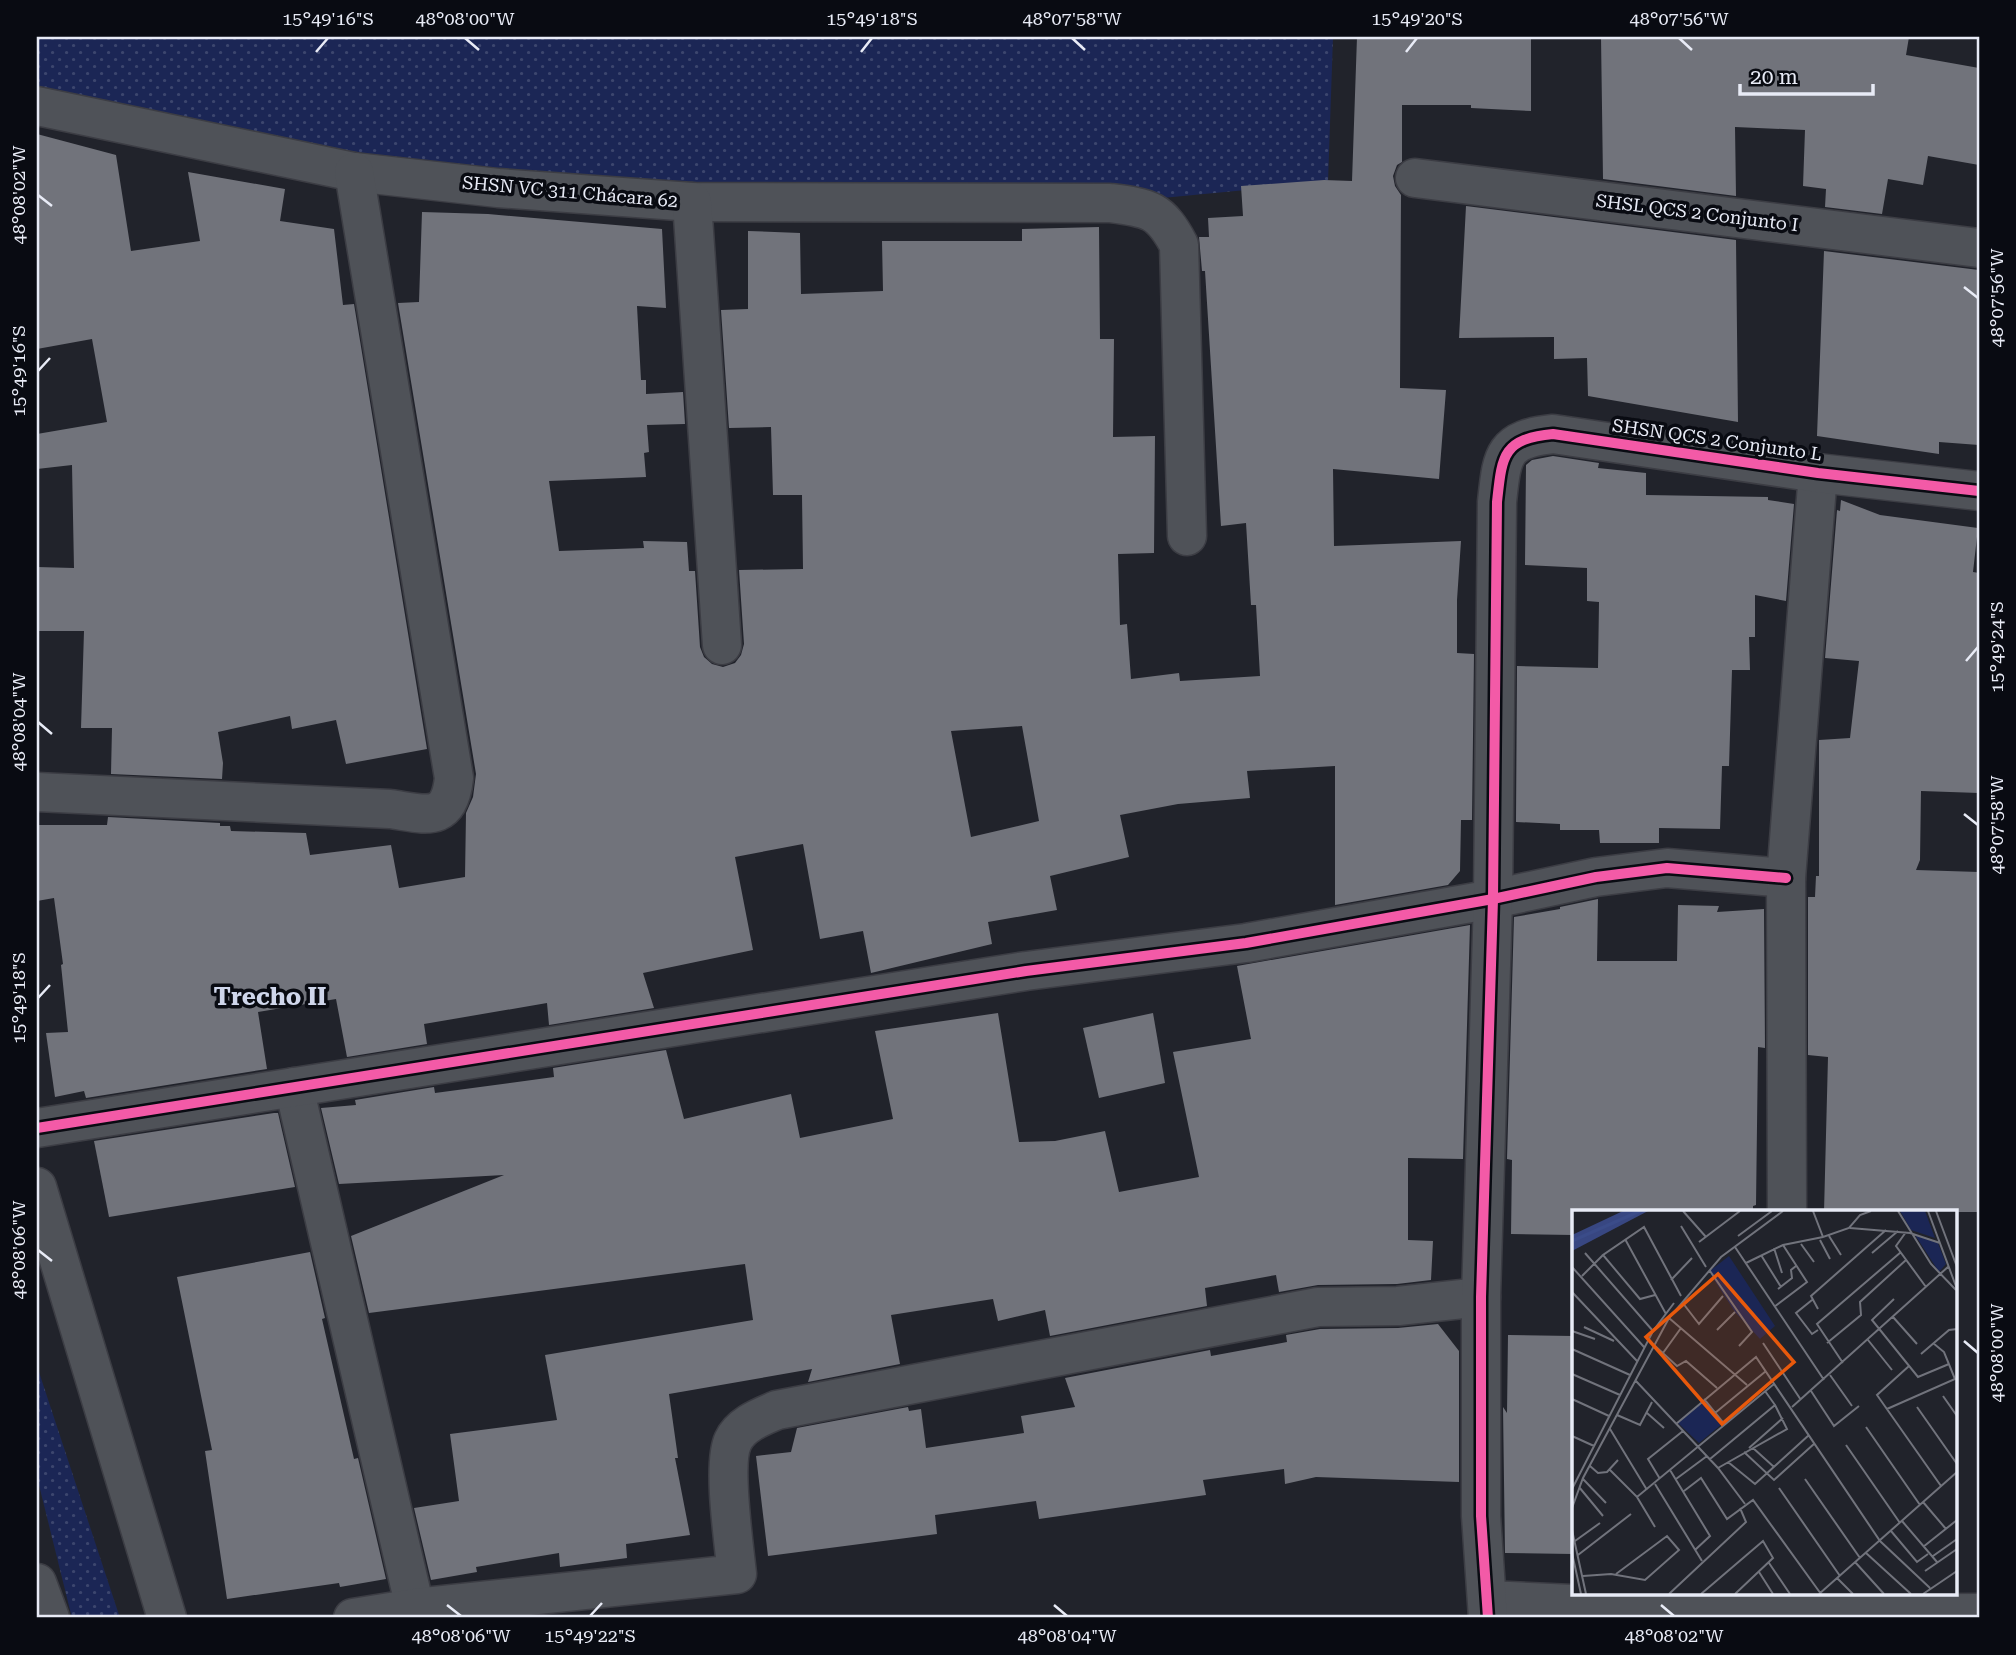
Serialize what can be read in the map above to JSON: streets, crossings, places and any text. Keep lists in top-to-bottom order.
{
  "streets": {
    "street": ["SHSN VC 311 Chácara 62", "SHSL QCS 2 Conjunto I", "SHSN QCS 2 Conjunto L"]
  },
  "districts": ["Trecho II"],
  "scale_bar": "20 m",
  "coordinates": [
    "15°49'16\"S",
    "48°08'00\"W",
    "15°49'18\"S",
    "48°07'58\"W",
    "15°49'20\"S",
    "48°07'56\"W",
    "48°08'02\"W",
    "15°49'24\"S",
    "48°08'04\"W",
    "48°08'06\"W",
    "15°49'22\"S"
  ]
}
